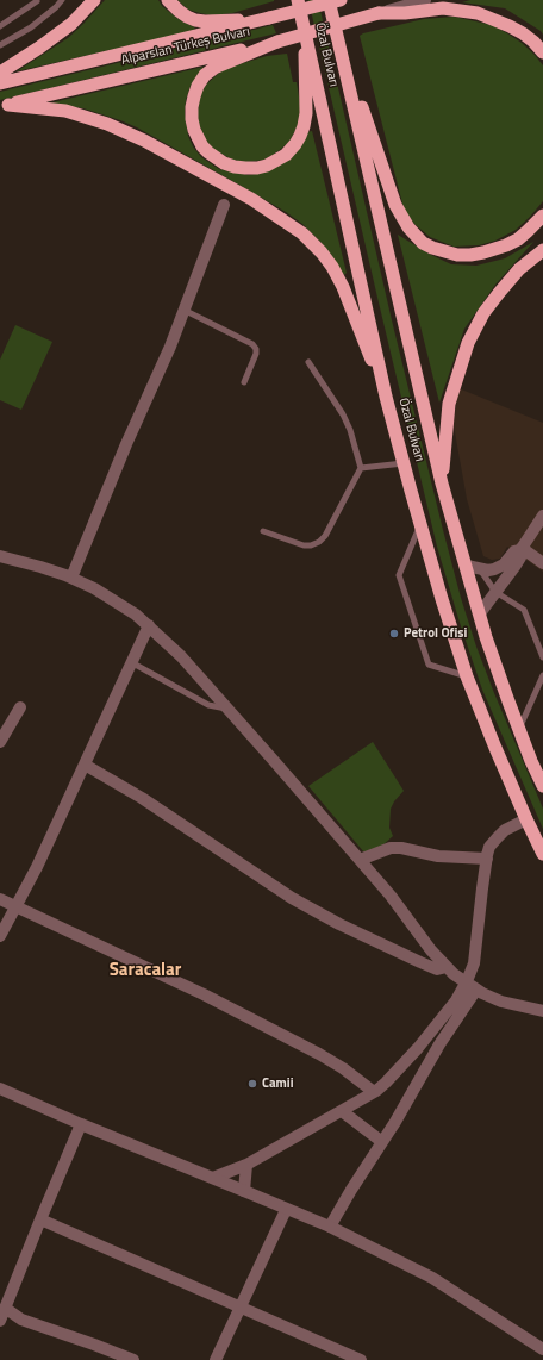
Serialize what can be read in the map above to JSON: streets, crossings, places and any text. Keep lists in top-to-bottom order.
{
  "streets": {
    "highway": ["Alparslan Türkeş Bulvarı", "Özal Bulvarı"]
  },
  "districts": ["Saracalar"],
  "places": ["Petrol Ofisi", "Camii"]
}
